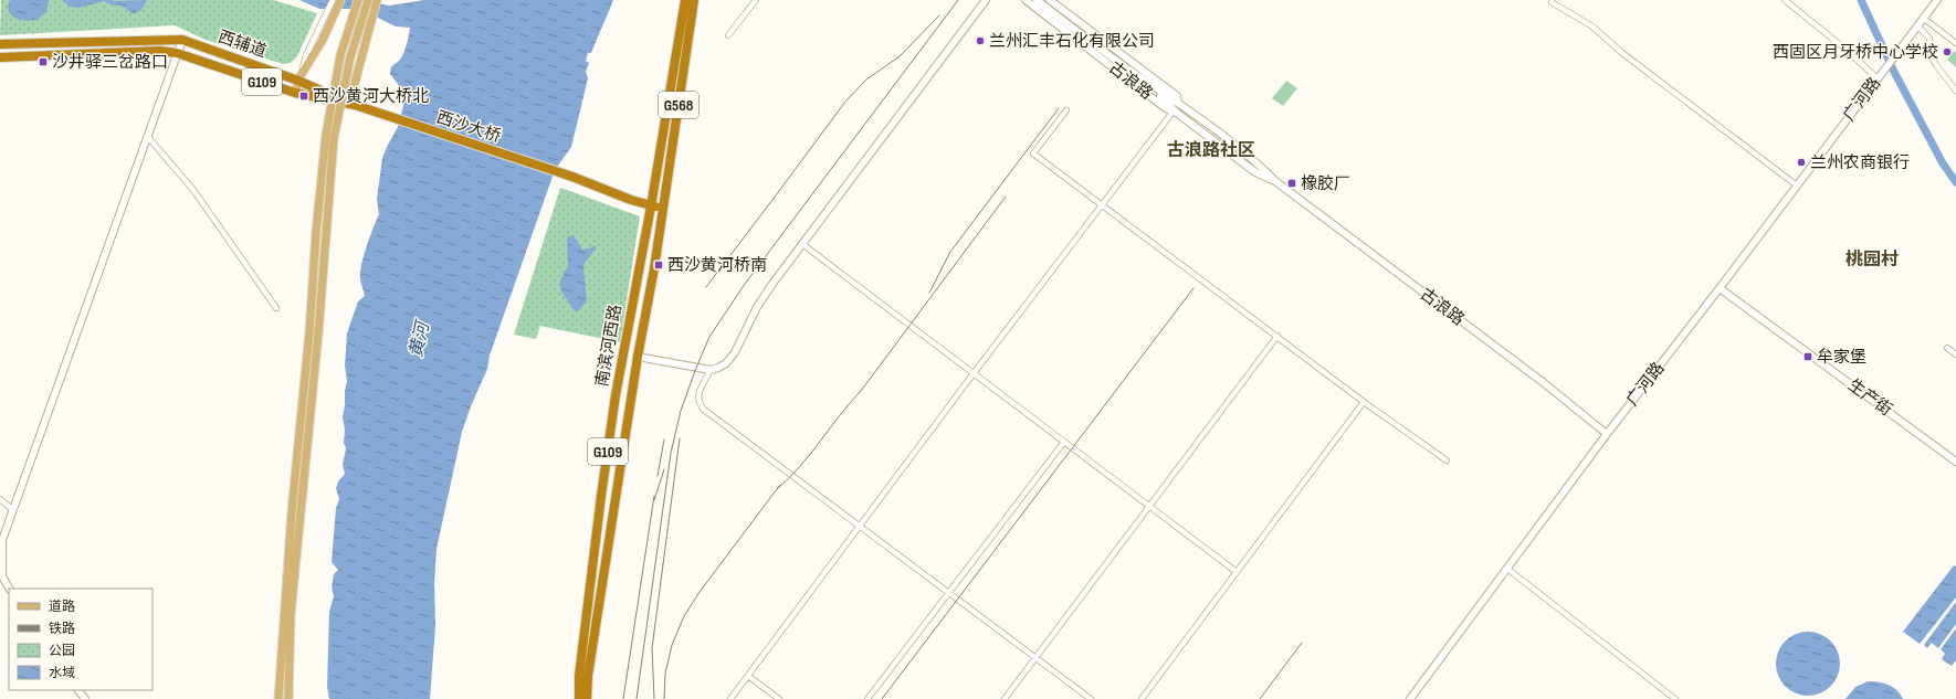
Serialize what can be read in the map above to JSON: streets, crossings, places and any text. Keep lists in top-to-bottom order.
{
  "streets": {
    "highway": [
      "西辅道",
      "G109",
      "G568",
      "西沙大桥",
      "南滨河西路"
    ],
    "street": ["古浪路", "广河路", "生产街"]
  },
  "crossings": [
    ["西辅道", "西沙大桥"],
    ["古浪路", "广河路"],
    ["G109", "G568"],
    ["G109", "西沙大桥"],
    ["G109", "南滨河西路"],
    ["广河路", "生产街"],
    ["西沙大桥", "南滨河西路"]
  ],
  "districts": ["古浪路社区", "桃园村"],
  "water": ["黄河"],
  "places": {
    "other": ["兰州汇丰石化有限公司", "西固区月牙桥中心学校", "兰州农商银行"],
    "transit": [
      "沙井驿三岔路口",
      "西沙黄河大桥北",
      "橡胶厂",
      "西沙黄河桥南",
      "牟家堡"
    ]
  },
  "legend": [
    "道路",
    "铁路",
    "公园",
    "水域"
  ]
}
